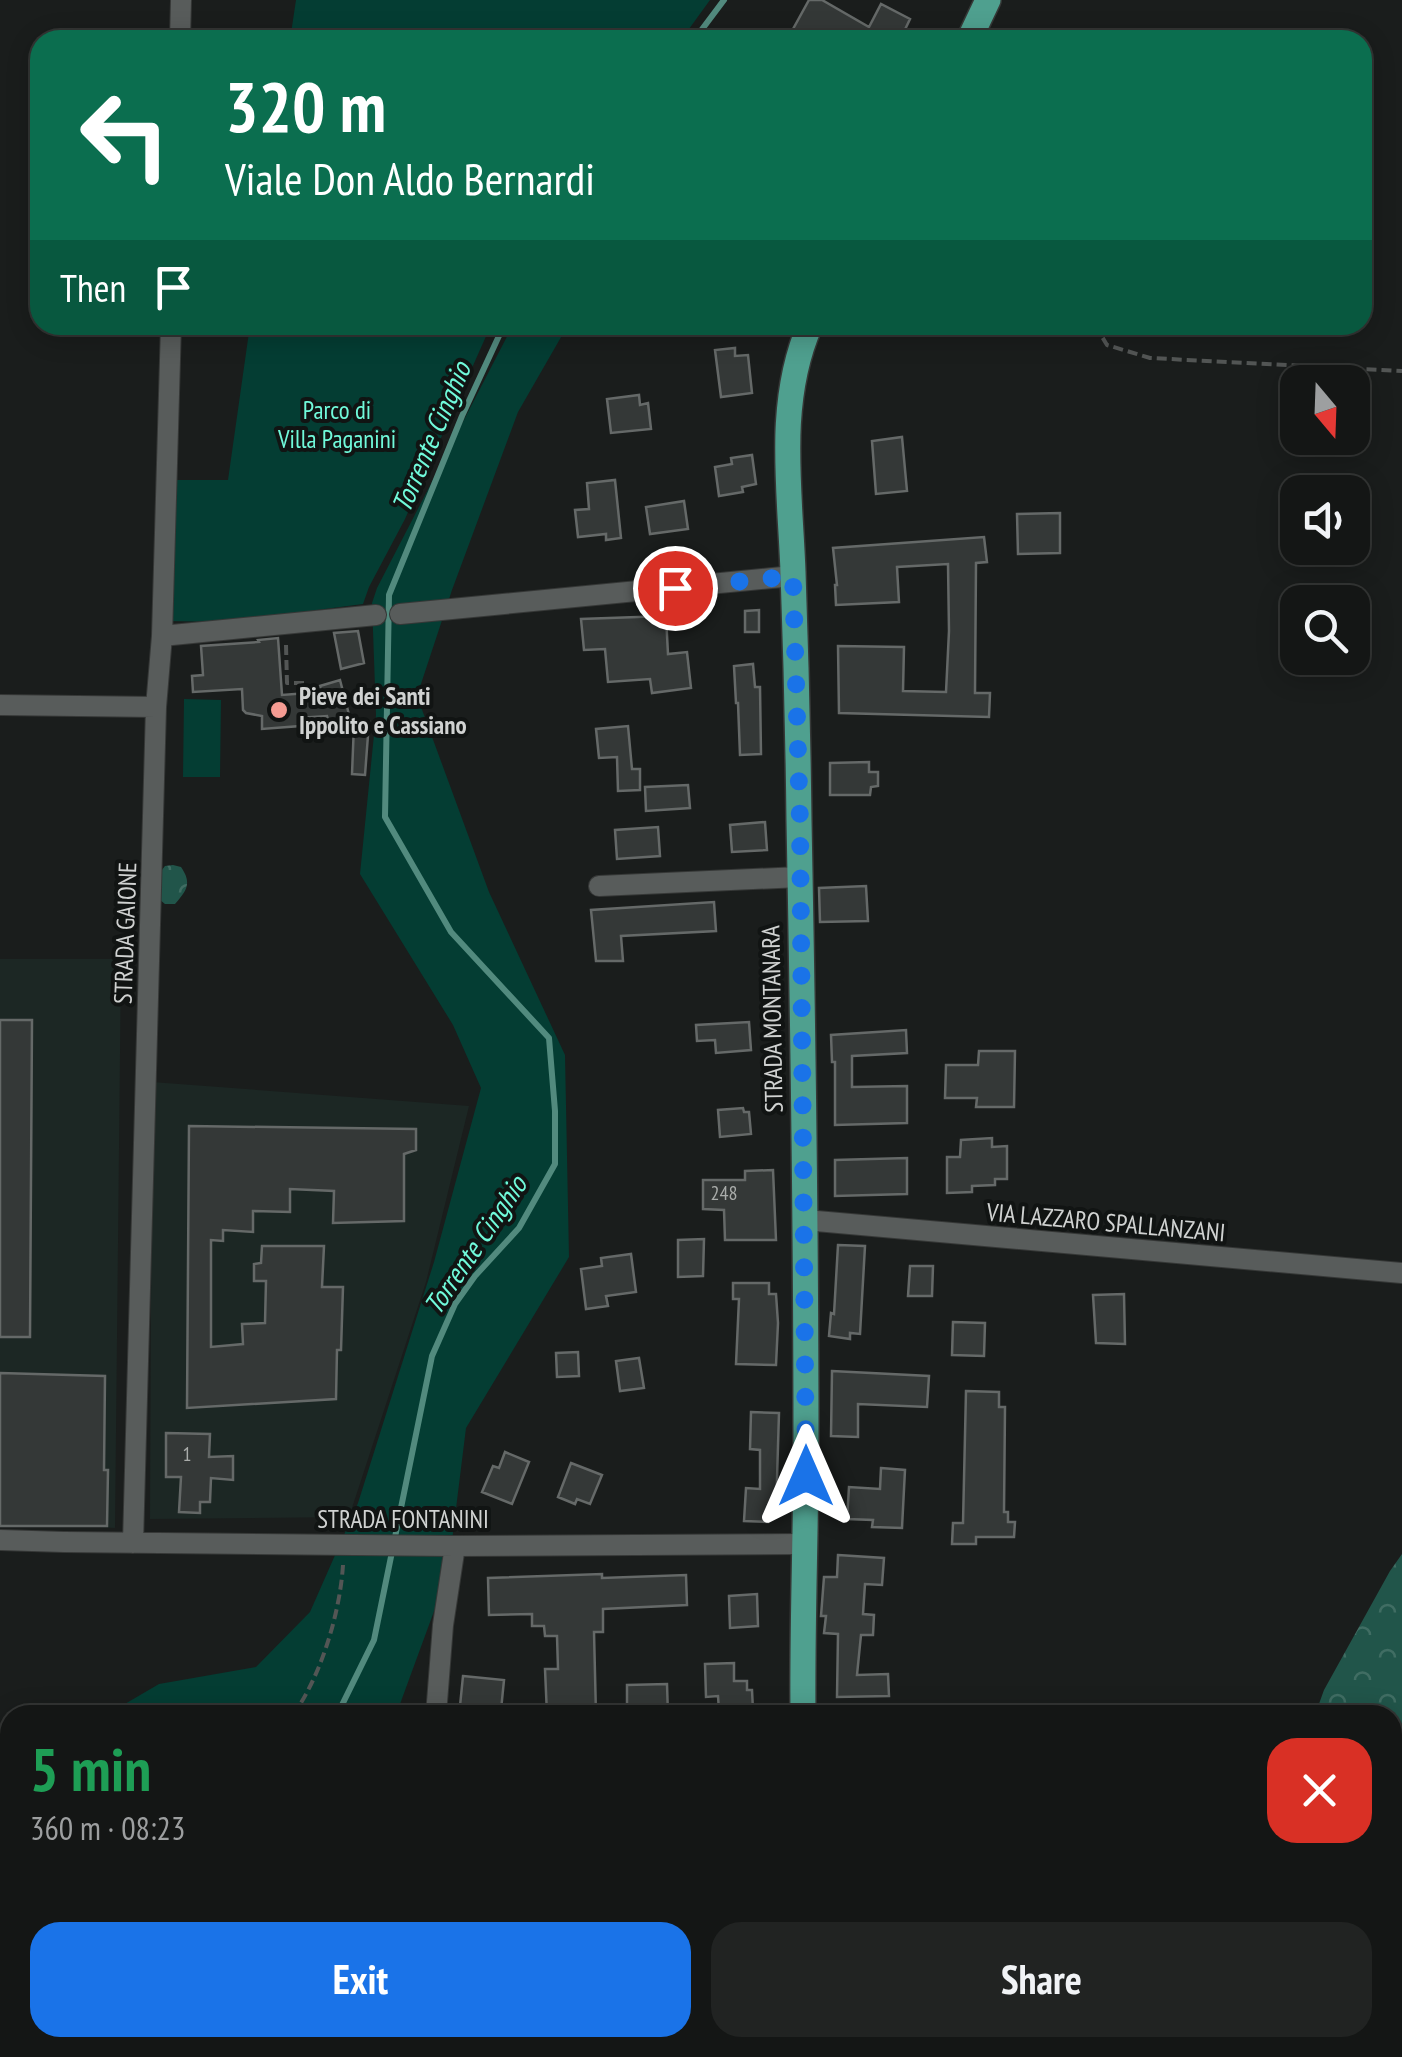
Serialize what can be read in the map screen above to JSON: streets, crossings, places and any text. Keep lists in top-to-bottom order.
{
  "streets": {
    "main road": ["STRADA MONTANARA"],
    "street": ["STRADA GAIONE", "VIA LAZZARO SPALLANZANI", "STRADA FONTANINI"]
  },
  "crossings": [
    ["STRADA GAIONE", "STRADA FONTANINI"],
    ["STRADA MONTANARA", "VIA LAZZARO SPALLANZANI"],
    ["STRADA MONTANARA", "STRADA FONTANINI"]
  ],
  "water": ["Torrente Cinghio"],
  "parks": ["Parco di Villa Paganini"],
  "places": ["Pieve dei Santi Ippolito e Cassiano"],
  "house_numbers": ["248", "1"],
  "north": "bottom",
  "page": {
    "turn": ["320 m", "Viale Don Aldo Bernardi"],
    "then": "Then",
    "heading": ["5 min", "360 m · 08:23"],
    "buttons": ["Exit", "Share"]
  }
}
